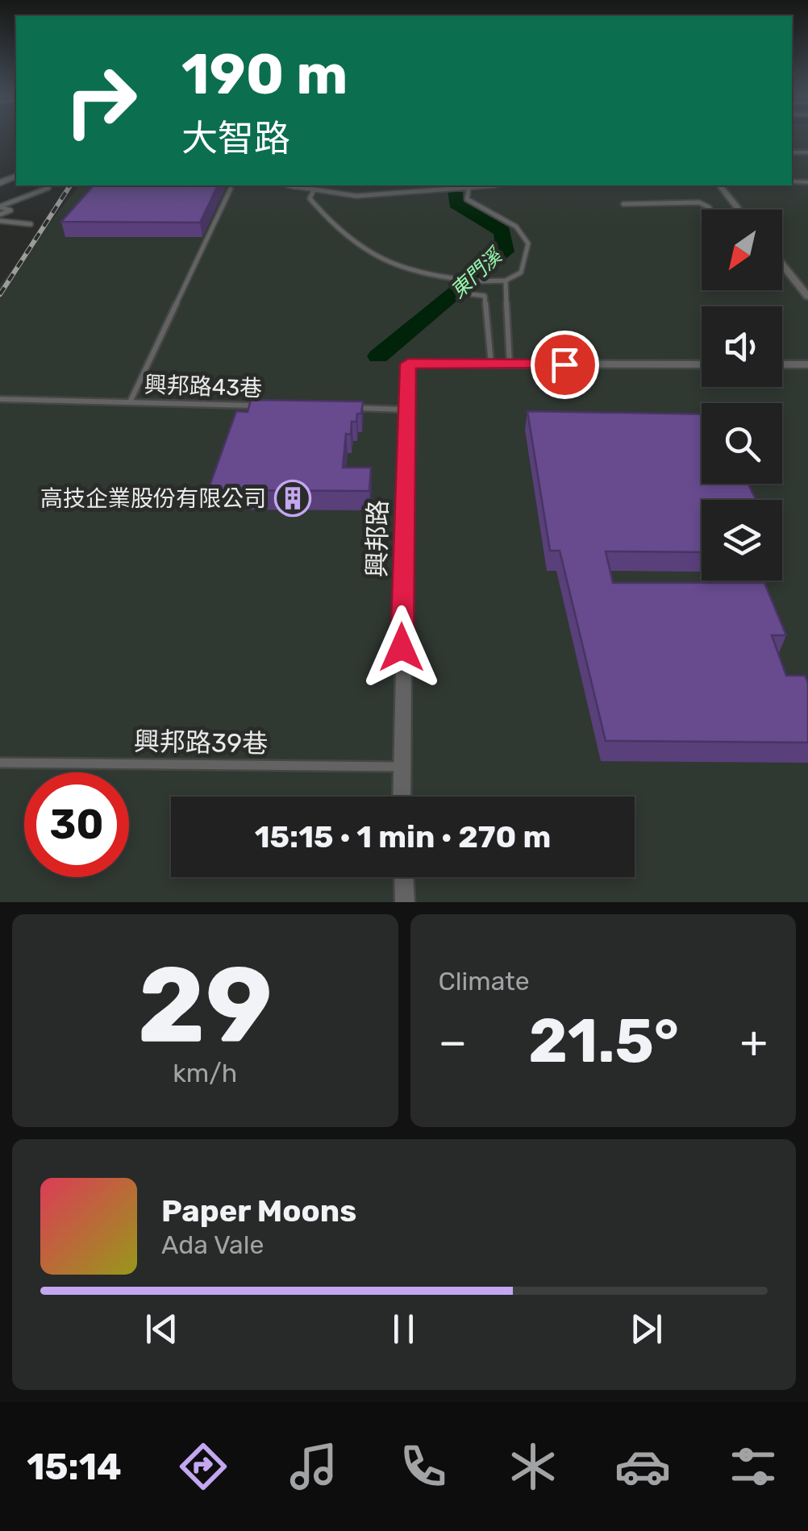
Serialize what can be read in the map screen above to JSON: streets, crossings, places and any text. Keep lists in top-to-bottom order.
{
  "streets": {
    "street": ["興邦路"],
    "lane": ["興邦路43巷", "興邦路39巷"]
  },
  "crossings": [
    ["興邦路", "興邦路39巷"]
  ],
  "water": ["東門溪"],
  "places": {
    "building": ["高技企業股份有限公司"]
  },
  "north": "bottom left",
  "page": {
    "turn": ["190 m", "大智路"],
    "limit": "30",
    "trip": "15:15 · 1 min · 270 m",
    "tile": [
      ["29", "km/h"],
      "Climate"
    ],
    "heat": ["−", "21.5°", "+"],
    "song": ["Paper Moons", "Ada Vale"],
    "tabs": "15:14"
  }
}
